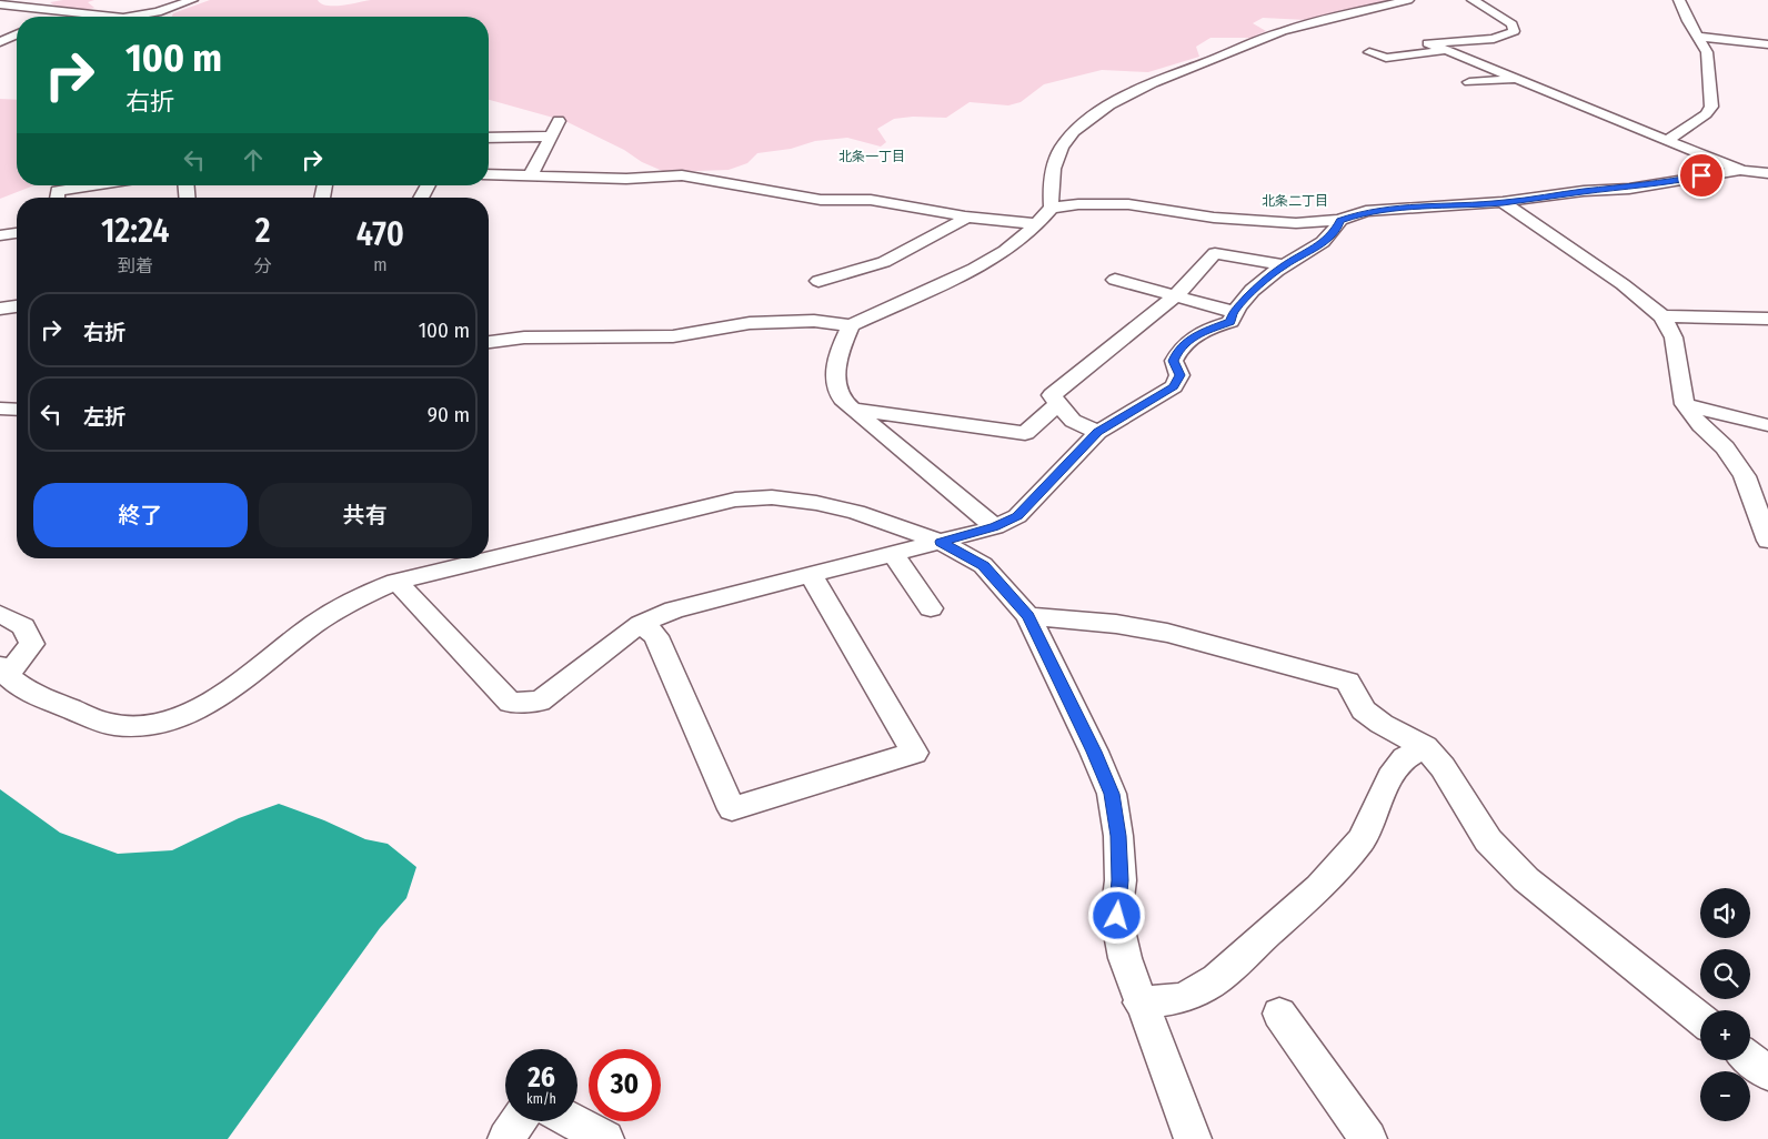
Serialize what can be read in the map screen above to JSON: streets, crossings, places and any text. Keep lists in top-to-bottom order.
{
  "districts": ["北条一丁目", "北条二丁目"],
  "page": {
    "turn": ["100 m", "右折"],
    "eta": [
      "12:24",
      "到着",
      "2",
      "分",
      "470",
      "m"
    ],
    "list": [
      {
        "name": "右折",
        "value": "100 m"
      },
      {
        "name": "左折",
        "value": "90 m"
      }
    ],
    "buttons": ["終了", "共有"],
    "map_buttons": ["+", "−"],
    "speed": "26 km/h",
    "limit": "30"
  }
}
